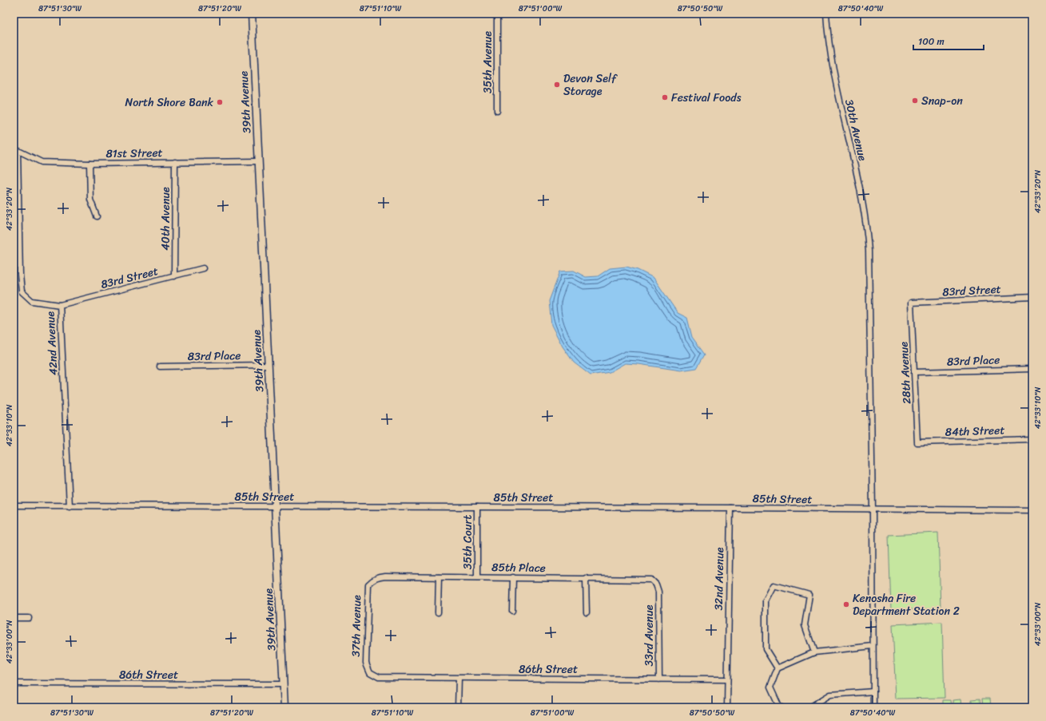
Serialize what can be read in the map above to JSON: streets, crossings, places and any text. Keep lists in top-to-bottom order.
{
  "streets": {
    "main road": ["39th Avenue"],
    "street": [
      "35th Avenue",
      "30th Avenue",
      "81st Street",
      "40th Avenue",
      "83rd Street",
      "42nd Avenue",
      "83rd Place",
      "28th Avenue",
      "84th Street",
      "85th Street",
      "35th Court",
      "85th Place",
      "32nd Avenue",
      "37th Avenue",
      "33rd Avenue",
      "86th Street"
    ]
  },
  "crossings": [
    ["39th Avenue", "81st Street"],
    ["39th Avenue", "83rd Place"],
    ["39th Avenue", "85th Street"],
    ["39th Avenue", "86th Street"],
    ["30th Avenue", "85th Street"],
    ["81st Street", "40th Avenue"],
    ["81st Street", "42nd Avenue"],
    ["40th Avenue", "83rd Street"],
    ["83rd Street", "42nd Avenue"],
    ["83rd Street", "28th Avenue"],
    ["42nd Avenue", "85th Street"],
    ["83rd Place", "28th Avenue"],
    ["28th Avenue", "84th Street"],
    ["85th Street", "35th Court"],
    ["85th Street", "32nd Avenue"],
    ["35th Court", "85th Place"],
    ["85th Place", "37th Avenue"],
    ["85th Place", "33rd Avenue"],
    ["32nd Avenue", "86th Street"],
    ["37th Avenue", "86th Street"],
    ["33rd Avenue", "86th Street"]
  ],
  "places": [
    "Devon Self Storage",
    "Festival Foods",
    "Snap-on",
    "North Shore Bank",
    "Kenosha Fire Department Station 2"
  ],
  "scale_bar": "100 m",
  "coordinates": [
    "87°51'30\"W",
    "87°51'20\"W",
    "87°51'10\"W",
    "87°51'00\"W",
    "87°50'50\"W",
    "87°50'40\"W",
    "42°33'20\"N",
    "42°33'10\"N",
    "42°33'00\"N"
  ]
}
